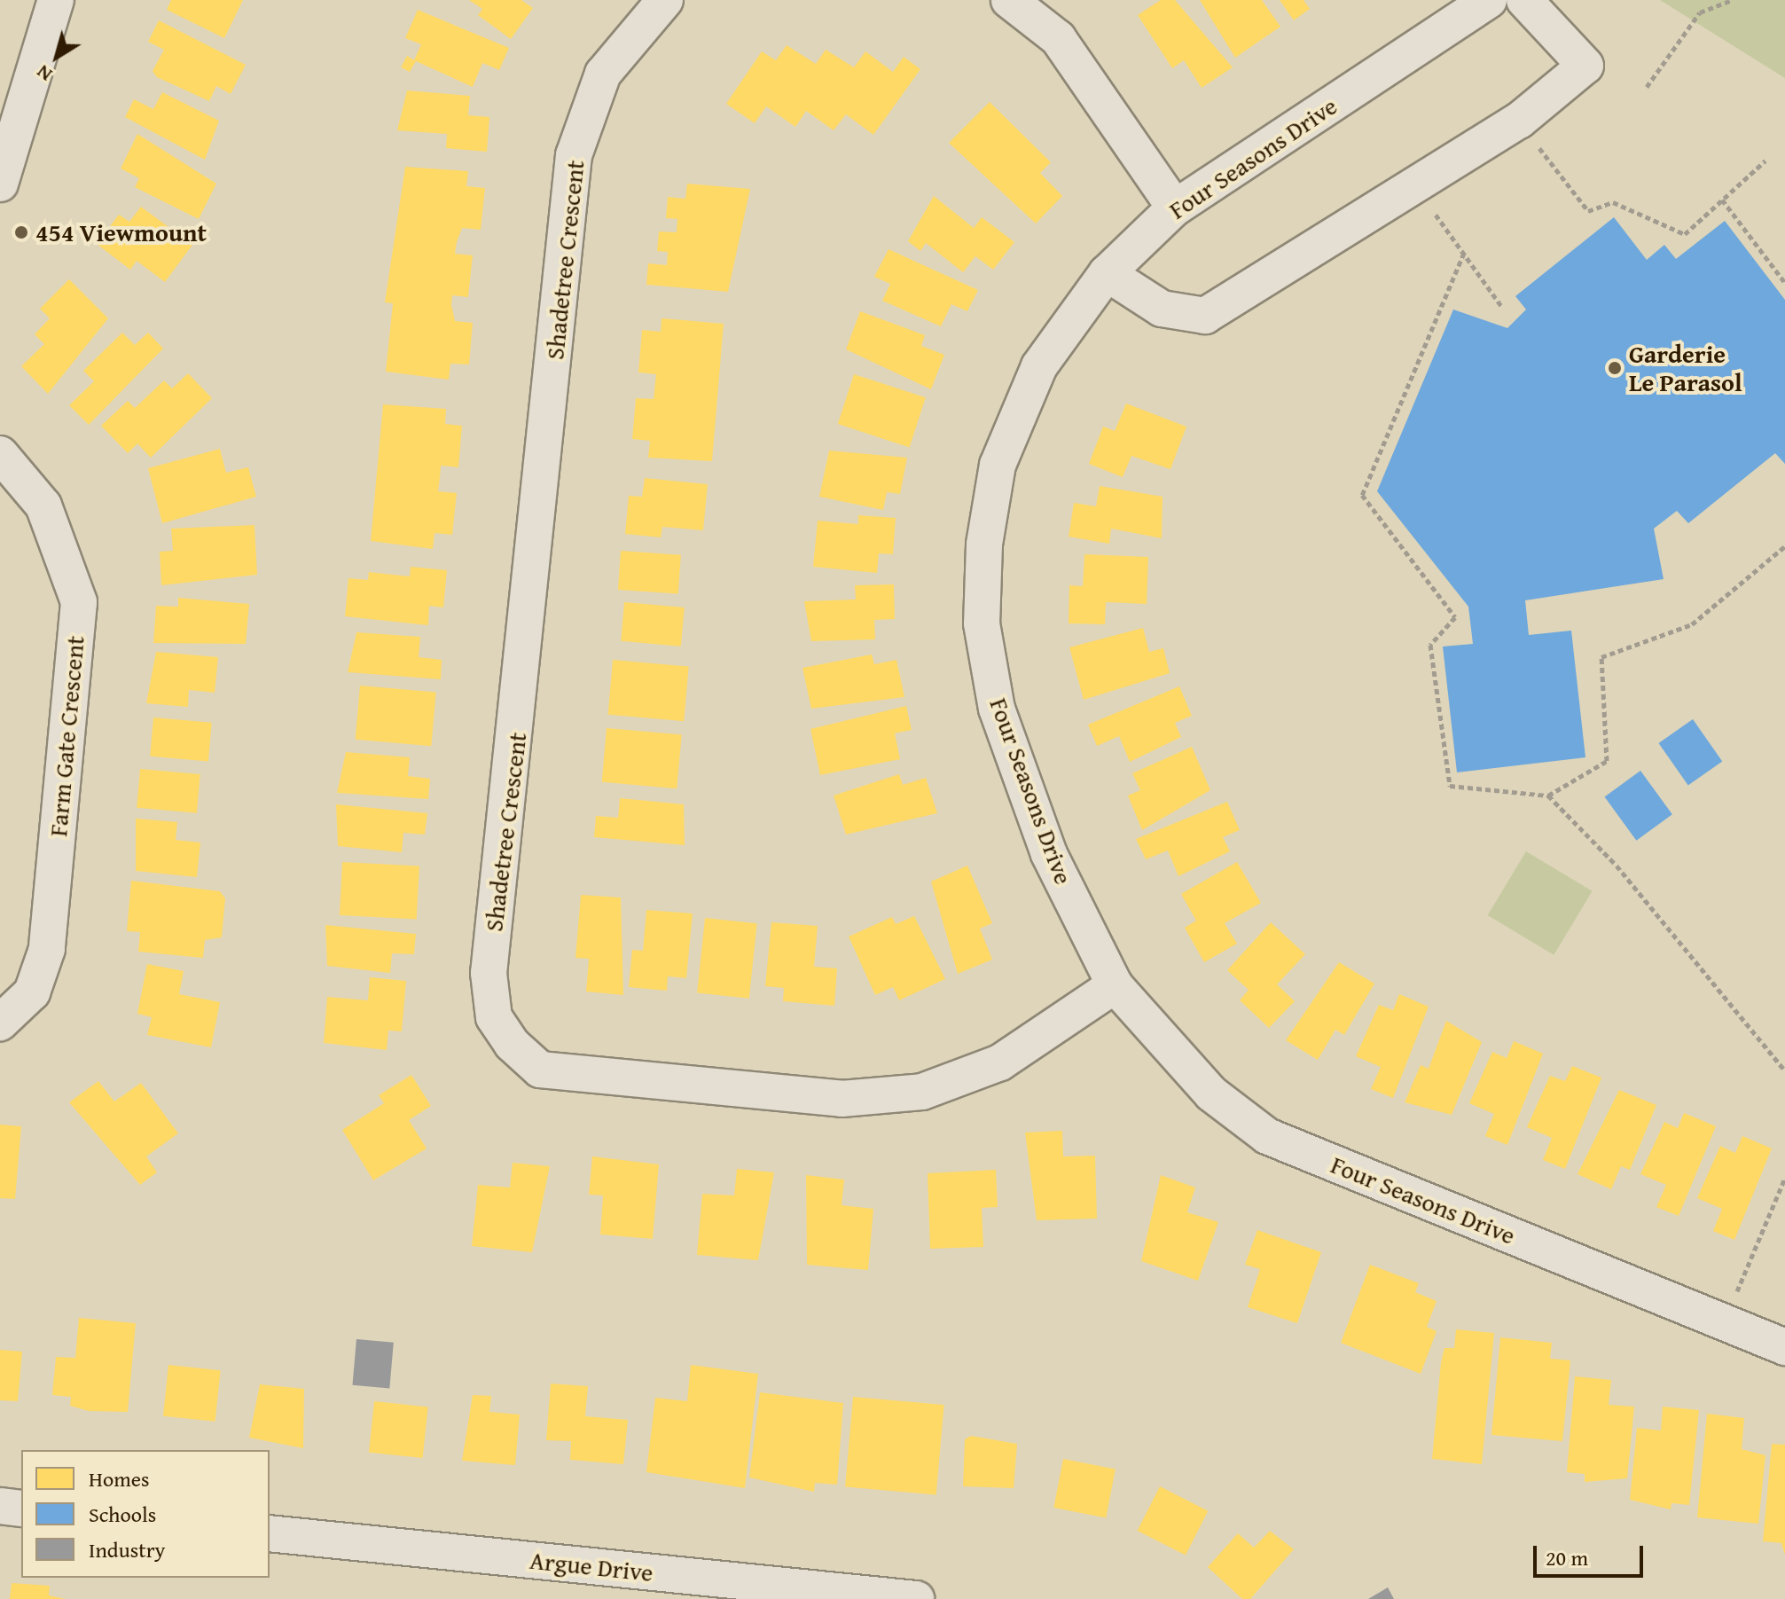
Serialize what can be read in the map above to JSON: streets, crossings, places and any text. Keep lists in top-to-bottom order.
{
  "streets": {
    "street": [
      "Four Seasons Drive",
      "Shadetree Crescent",
      "Farm Gate Crescent",
      "Argue Drive"
    ]
  },
  "crossings": [
    ["Four Seasons Drive", "Shadetree Crescent"]
  ],
  "places": ["454 Viewmount", "Garderie Le Parasol"],
  "legend": ["Homes", "Schools", "Industry"],
  "scale_bar": "20 m",
  "north": "bottom left"
}
